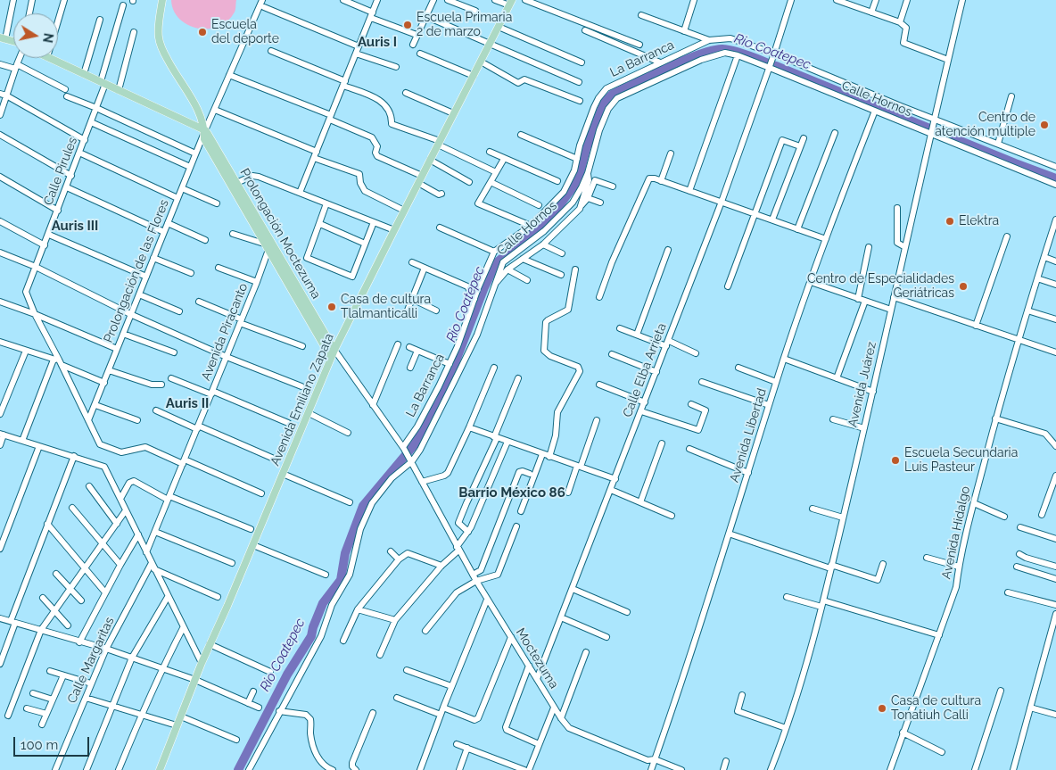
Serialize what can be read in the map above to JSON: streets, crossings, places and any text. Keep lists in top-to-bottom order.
{
  "streets": {
    "main road": ["Prolongación Moctezuma", "Avenida Emiliano Zapata"],
    "street": [
      "La Barranca",
      "Calle Hornos",
      "Calle Pirules",
      "Prolongación de las Flores",
      "Avenida Piracanto",
      "Calle Elba Arrieta",
      "Avenida Juárez",
      "Avenida Libertad",
      "Avenida Hidalgo",
      "Moctezuma",
      "Calle Margaritas"
    ]
  },
  "crossings": [
    ["La Barranca", "Prolongación Moctezuma"],
    ["La Barranca", "Calle Elba Arrieta"],
    ["La Barranca", "Avenida Juárez"],
    ["Calle Hornos", "Prolongación Moctezuma"],
    ["Calle Hornos", "Calle Elba Arrieta"],
    ["Calle Hornos", "Avenida Juárez"],
    ["Calle Hornos", "Avenida Libertad"],
    ["Prolongación Moctezuma", "Prolongación de las Flores"],
    ["Prolongación Moctezuma", "Avenida Piracanto"],
    ["Prolongación Moctezuma", "Avenida Emiliano Zapata"],
    ["Prolongación Moctezuma", "Moctezuma"],
    ["Calle Elba Arrieta", "Moctezuma"],
    ["Avenida Libertad", "Moctezuma"]
  ],
  "districts": [
    "Auris I",
    "Auris III",
    "Auris II",
    "Barrio México 86"
  ],
  "water": ["Rio Coatepec"],
  "places": [
    "Escuela Primaria 2 de marzo",
    "Escuela del deporte",
    "Centro de atención multiple",
    "Elektra",
    "Centro de Especialidades Geriátricas",
    "Casa de cultura Tlalmanticalli",
    "Escuela Secundaria Luis Pasteur",
    "Casa de cultura Tonatiuh Calli"
  ],
  "scale_bar": "100 m",
  "north": "right"
}
